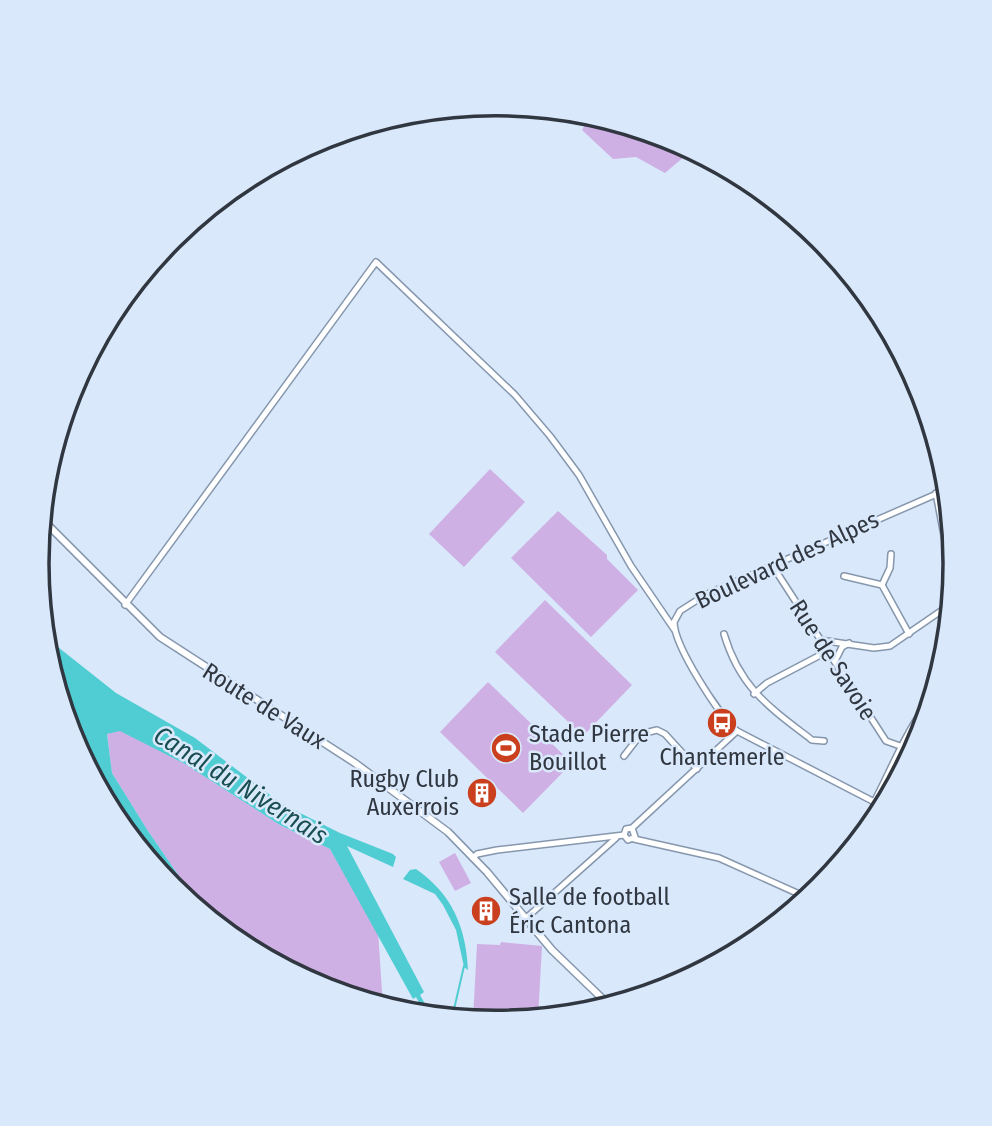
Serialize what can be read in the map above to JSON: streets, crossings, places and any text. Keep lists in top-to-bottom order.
{
  "streets": {
    "street": ["Boulevard des Alpes", "Rue de Savoie", "Route de Vaux"]
  },
  "crossings": [
    ["Boulevard des Alpes", "Rue de Savoie"]
  ],
  "water": ["Canal du Nivernais"],
  "places": {
    "bus stop": ["Chantemerle"],
    "sports": ["Stade Pierre Bouillot"],
    "building": ["Rugby Club Auxerrois", "Salle de football Éric Cantona"]
  }
}
